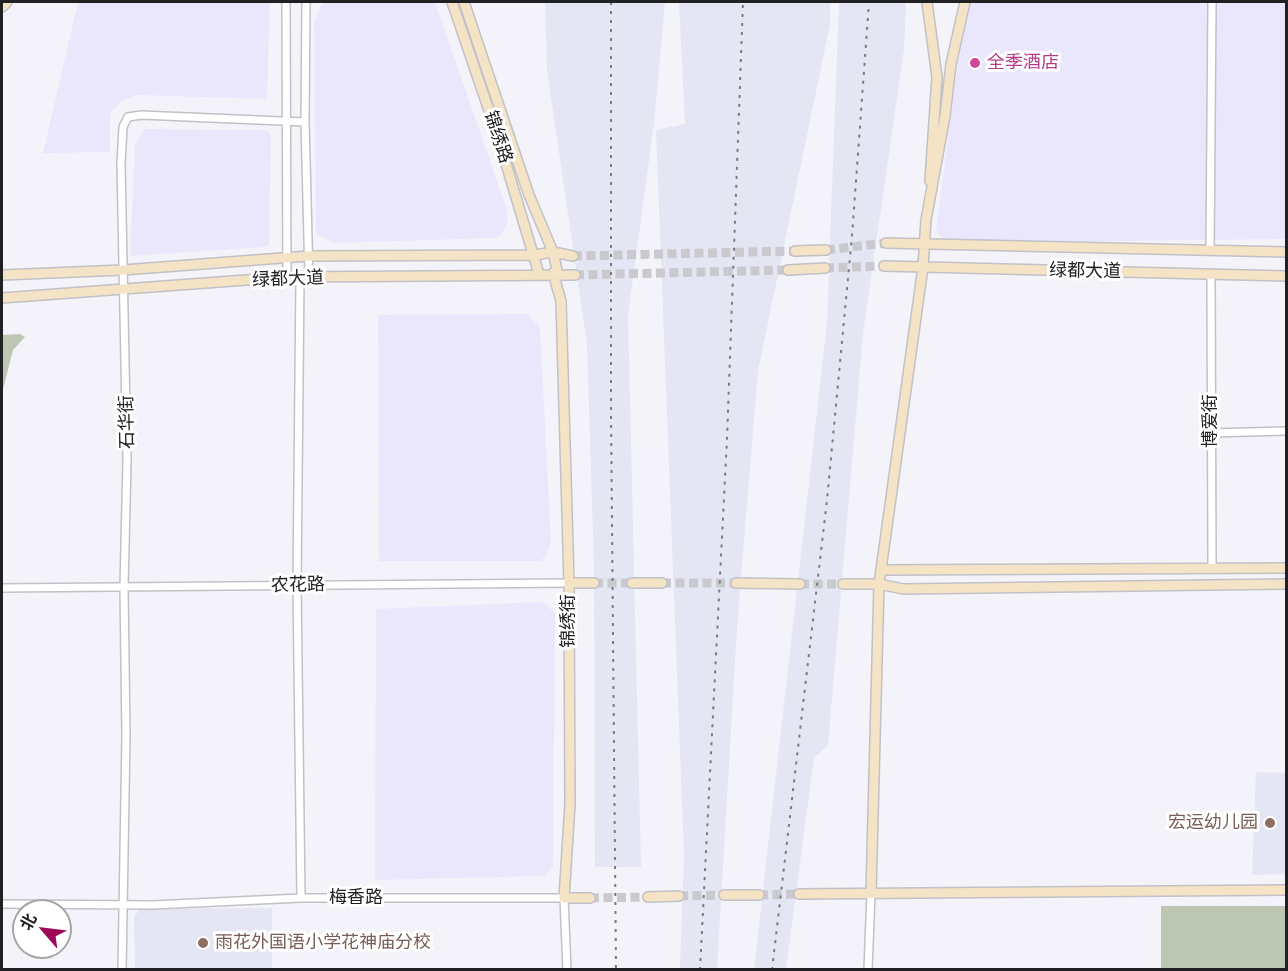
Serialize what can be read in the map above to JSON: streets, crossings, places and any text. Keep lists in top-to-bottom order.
{
  "streets": {
    "street": [
      "锦绣路",
      "绿都大道",
      "博爱街",
      "石华街",
      "农花路",
      "锦绣街",
      "梅香路"
    ]
  },
  "crossings": [
    ["锦绣路", "绿都大道"],
    ["绿都大道", "博爱街"],
    ["绿都大道", "石华街"],
    ["绿都大道", "锦绣街"],
    ["石华街", "农花路"],
    ["石华街", "梅香路"],
    ["农花路", "锦绣街"],
    ["锦绣街", "梅香路"]
  ],
  "places": ["全季酒店", "宏运幼儿园", "雨花外国语小学花神庙分校"],
  "north": "top left"
}
